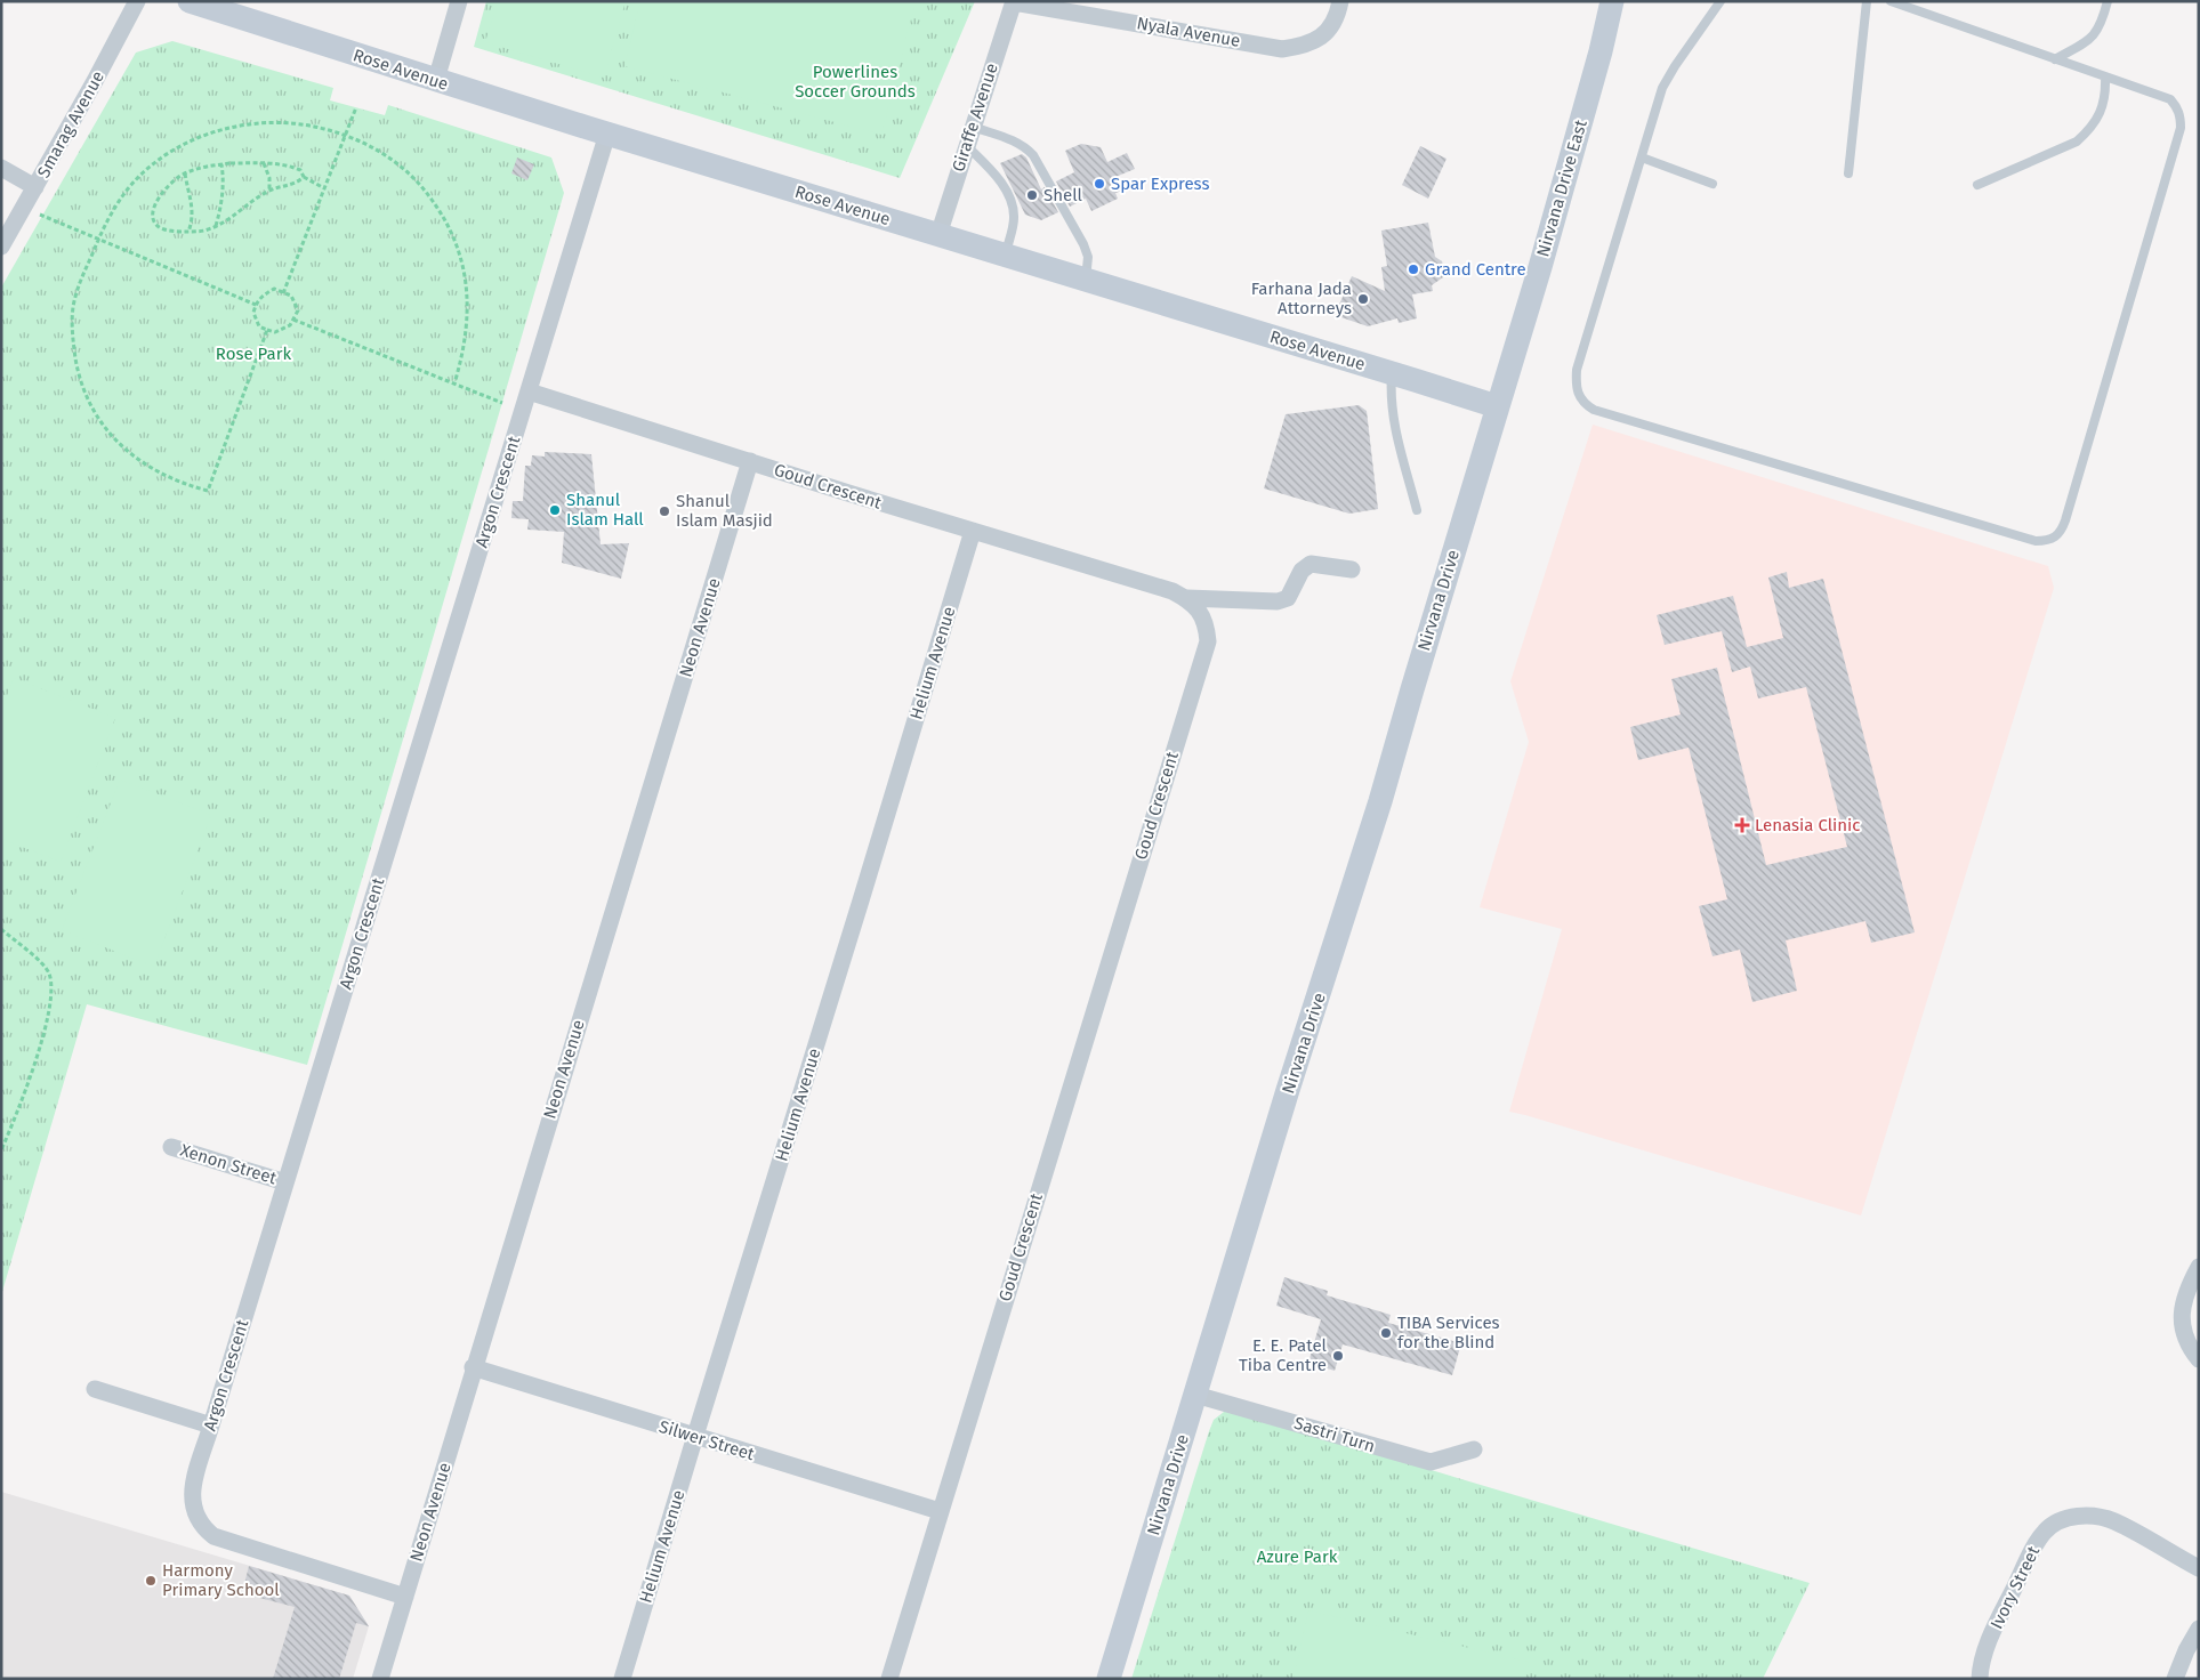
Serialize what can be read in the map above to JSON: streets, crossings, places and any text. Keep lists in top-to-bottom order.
{
  "streets": {
    "main road": ["Rose Avenue", "Nirvana Drive East", "Nirvana Drive"],
    "street": [
      "Nyala Avenue",
      "Giraffe Avenue",
      "Smarag Avenue",
      "Goud Crescent",
      "Argon Crescent",
      "Neon Avenue",
      "Helium Avenue",
      "Xenon Street",
      "Sastri Turn",
      "Silwer Street",
      "Ivory Street"
    ]
  },
  "crossings": [
    ["Nyala Avenue", "Giraffe Avenue"],
    ["Rose Avenue", "Giraffe Avenue"],
    ["Rose Avenue", "Nirvana Drive East"],
    ["Rose Avenue", "Argon Crescent"],
    ["Rose Avenue", "Nirvana Drive"],
    ["Nirvana Drive East", "Nirvana Drive"],
    ["Goud Crescent", "Argon Crescent"],
    ["Goud Crescent", "Neon Avenue"],
    ["Goud Crescent", "Helium Avenue"],
    ["Goud Crescent", "Silwer Street"],
    ["Argon Crescent", "Neon Avenue"],
    ["Argon Crescent", "Xenon Street"],
    ["Nirvana Drive", "Sastri Turn"],
    ["Neon Avenue", "Silwer Street"],
    ["Helium Avenue", "Silwer Street"]
  ],
  "parks": ["Powerlines Soccer Grounds", "Rose Park", "Azure Park"],
  "places": {
    "other": [
      "Spar Express",
      "Shell",
      "Grand Centre",
      "Farhana Jada Attorneys",
      "Shanul Islam Hall",
      "Shanul Islam Masjid",
      "TIBA Services for the Blind",
      "E. E. Patel Tiba Centre",
      "Harmony Primary School"
    ],
    "health": ["Lenasia Clinic"]
  }
}
